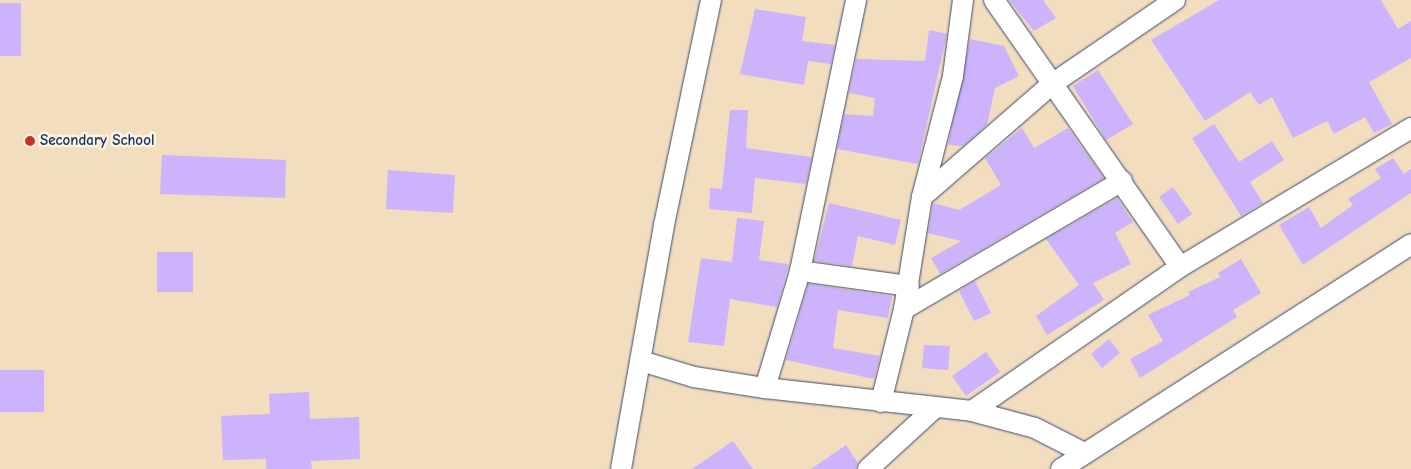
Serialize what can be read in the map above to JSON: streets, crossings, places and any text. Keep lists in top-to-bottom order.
{
  "places": ["Secondary School"]
}
